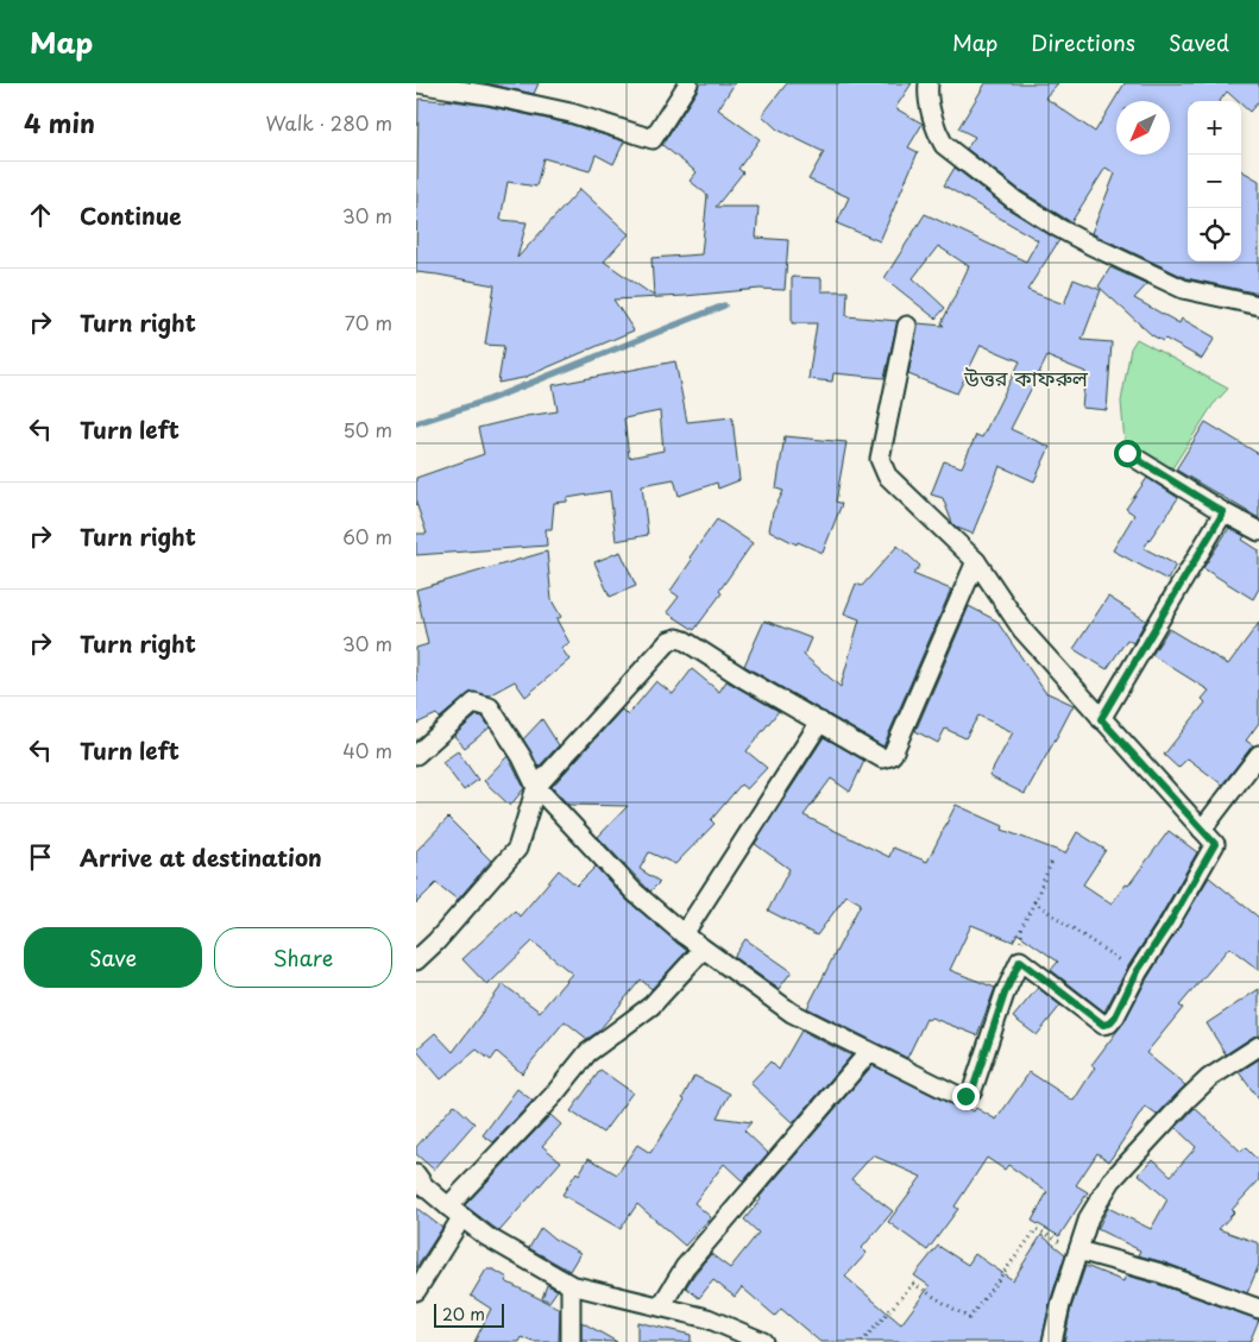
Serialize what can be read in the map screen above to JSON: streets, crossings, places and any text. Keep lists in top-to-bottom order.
{
  "districts": ["উত্তর কাফরুল"],
  "scale_bar": "20 m",
  "north": "bottom left",
  "page": {
    "header": "Map",
    "nav": ["Map", "Directions", "Saved"],
    "heading": ["4 min", "Walk · 280 m"],
    "map_buttons": ["+", "−"],
    "list": [
      ["Continue", "30 m"],
      ["Turn right", "70 m"],
      ["Turn left", "50 m"],
      ["Turn right", "60 m"],
      ["Turn right", "30 m"],
      ["Turn left", "40 m"],
      "Arrive at destination"
    ],
    "buttons": ["Save", "Share"],
    "scale": "20 m"
  }
}
